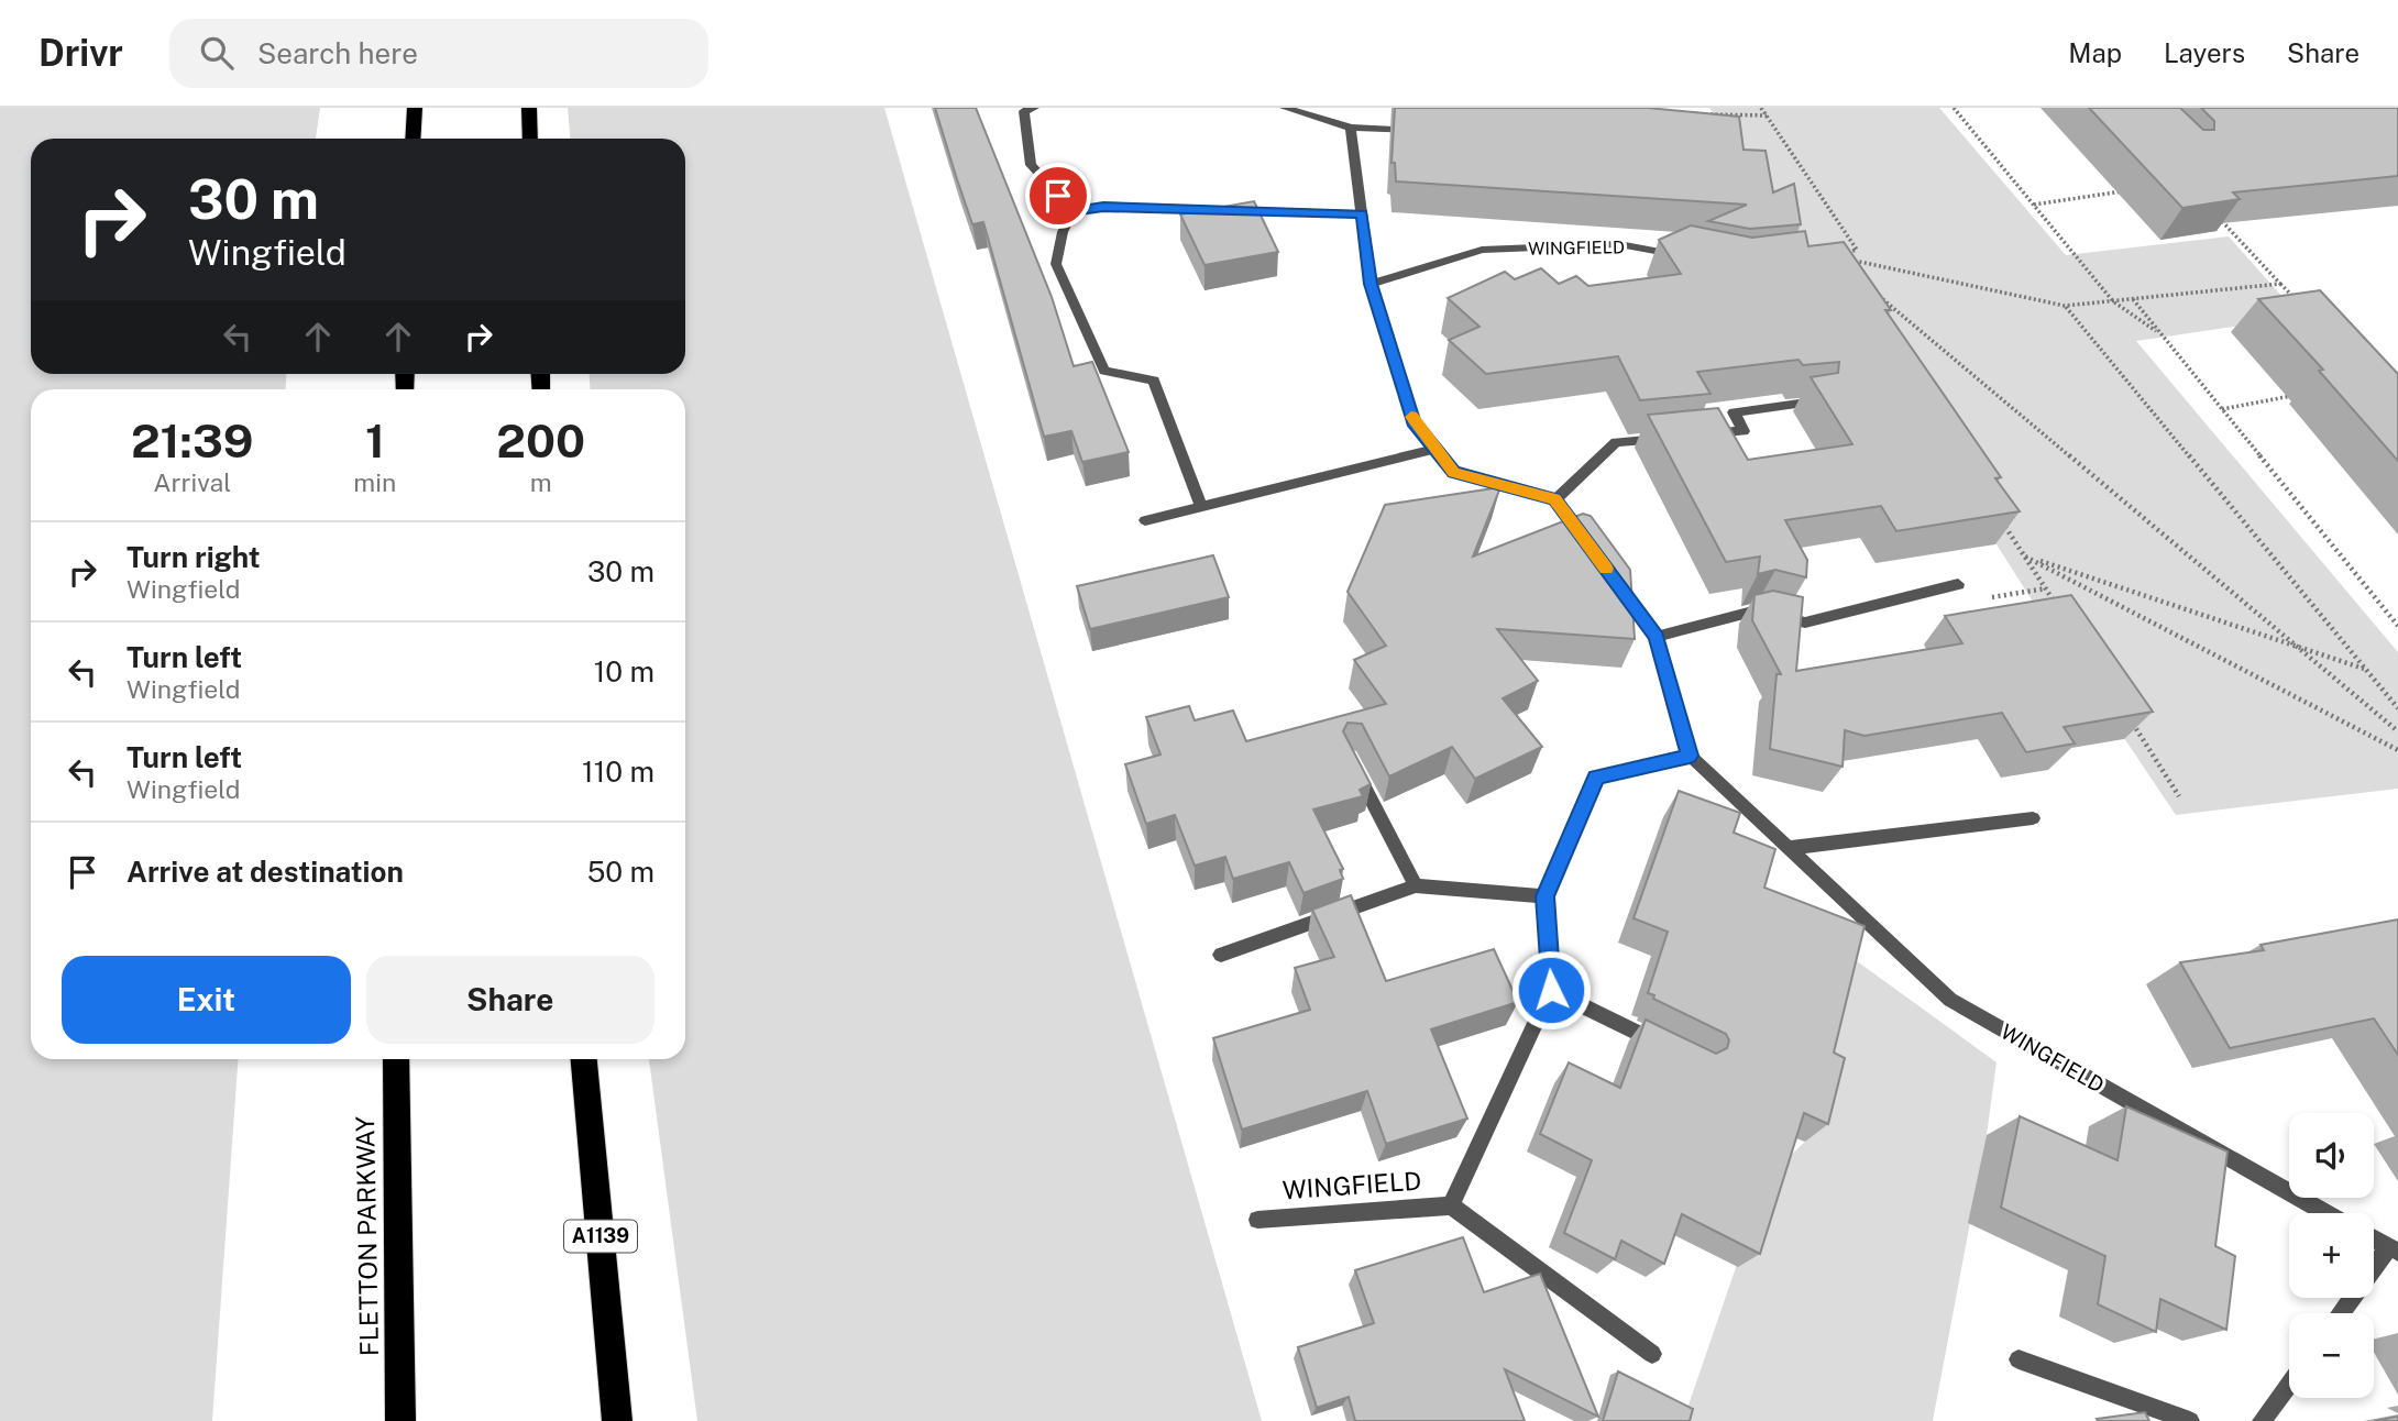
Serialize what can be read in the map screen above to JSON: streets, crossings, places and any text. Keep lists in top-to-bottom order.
{
  "streets": {
    "highway": ["FLETTON PARKWAY", "A1139"],
    "street": ["WINGFIELD"]
  },
  "page": {
    "header": "Drivr",
    "search": "Search here",
    "nav": ["Map", "Layers", "Share"],
    "turn": ["30 m", "Wingfield"],
    "eta": [
      "21:39",
      "Arrival",
      "1",
      "min",
      "200",
      "m"
    ],
    "list": [
      {
        "name": "Turn right",
        "note": "Wingfield",
        "value": "30 m"
      },
      {
        "name": "Turn left",
        "note": "Wingfield",
        "value": "10 m"
      },
      {
        "name": "Turn left",
        "note": "Wingfield",
        "value": "110 m"
      },
      {
        "name": "Arrive at destination",
        "value": "50 m"
      }
    ],
    "buttons": ["Exit", "Share"],
    "map_buttons": ["+", "−"]
  }
}
